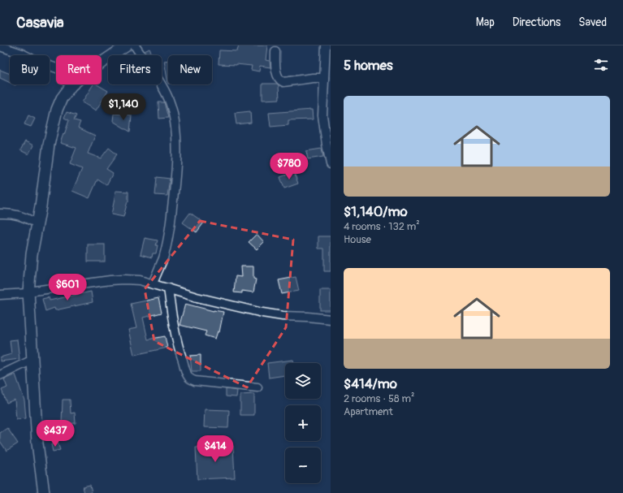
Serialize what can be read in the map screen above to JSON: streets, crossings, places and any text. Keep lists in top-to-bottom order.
{
  "page": {
    "header": "Casavia",
    "nav": ["Map", "Directions", "Saved"],
    "heading": "5 homes",
    "chip": [
      "Buy",
      "Rent",
      "Filters",
      "New"
    ],
    "list": [
      {
        "name": "$1,140/mo",
        "note": "4 rooms · 132 m² · House"
      },
      {
        "name": "$414/mo",
        "note": "2 rooms · 58 m² · Apartment"
      }
    ],
    "price": [
      "$1,140",
      "$780",
      "$601",
      "$437",
      "$414"
    ],
    "map_buttons": ["+", "−"]
  }
}
